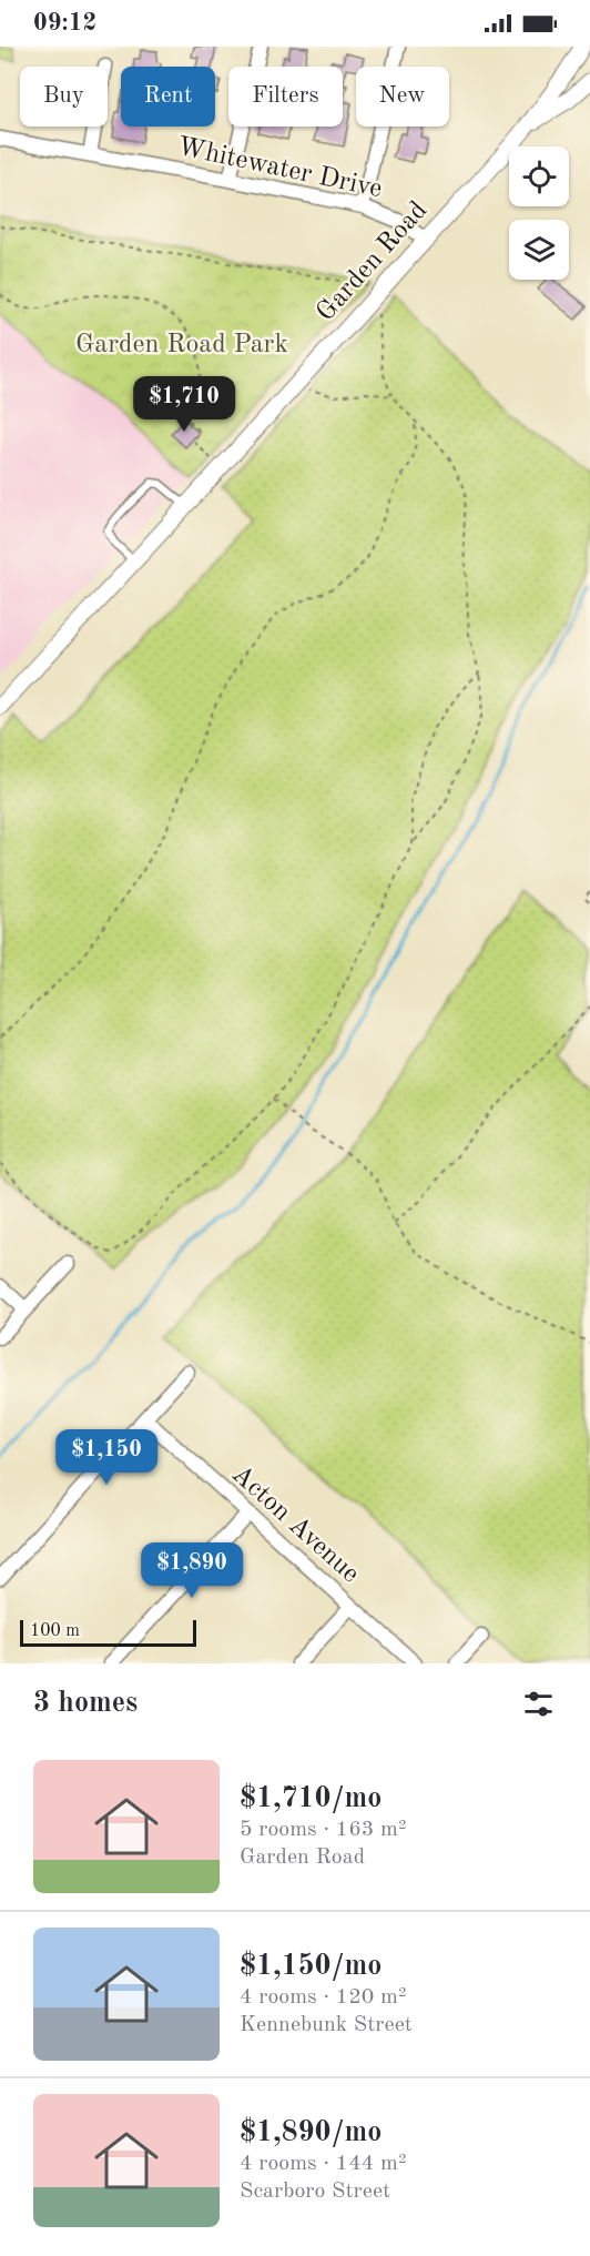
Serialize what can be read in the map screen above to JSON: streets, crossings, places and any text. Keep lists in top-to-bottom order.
{
  "streets": {
    "street": ["Whitewater Drive", "Garden Road", "Acton Avenue"]
  },
  "crossings": [
    ["Whitewater Drive", "Garden Road"]
  ],
  "parks": ["Garden Road Park"],
  "scale_bar": "100 m",
  "page": {
    "status": "09:12",
    "chip": [
      "Buy",
      "Rent",
      "Filters",
      "New"
    ],
    "price": ["$1,710", "$1,150", "$1,890"],
    "scale": "100 m",
    "heading": "3 homes",
    "list": [
      {
        "name": "$1,710/mo",
        "note": "5 rooms · 163 m² · Garden Road"
      },
      {
        "name": "$1,150/mo",
        "note": "4 rooms · 120 m² · Kennebunk Street"
      },
      {
        "name": "$1,890/mo",
        "note": "4 rooms · 144 m² · Scarboro Street"
      }
    ]
  }
}
